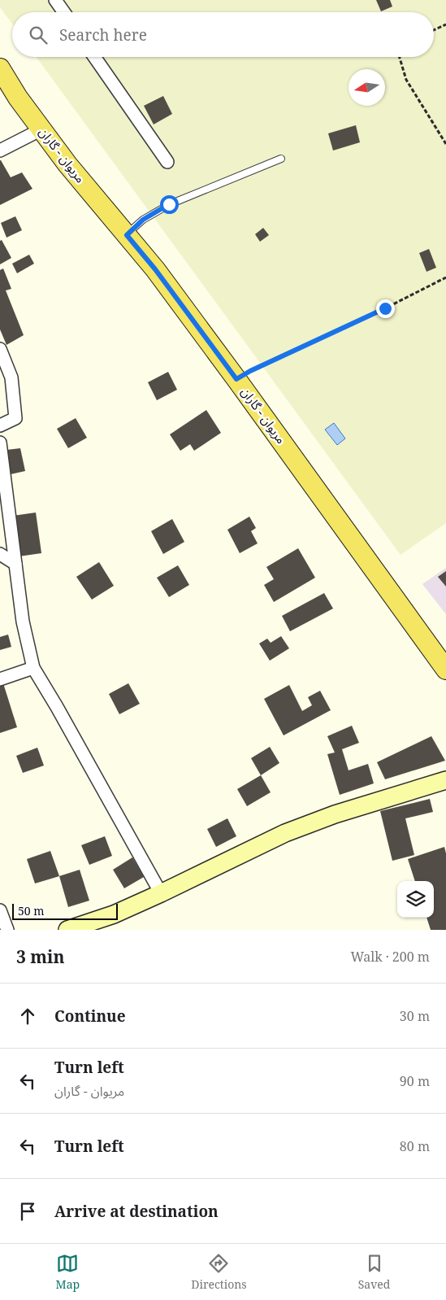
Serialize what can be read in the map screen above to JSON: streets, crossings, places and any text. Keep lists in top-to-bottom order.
{
  "streets": {
    "main road": ["مریوان - گاران"]
  },
  "scale_bar": "50 m",
  "north": "left",
  "page": {
    "search": "Search here",
    "scale": "50 m",
    "heading": ["3 min", "Walk · 200 m"],
    "list": [
      ["Continue", "30 m"],
      ["Turn left", "مریوان - گاران", "90 m"],
      ["Turn left", "80 m"],
      "Arrive at destination"
    ],
    "nav": ["Map", "Directions", "Saved"]
  }
}
